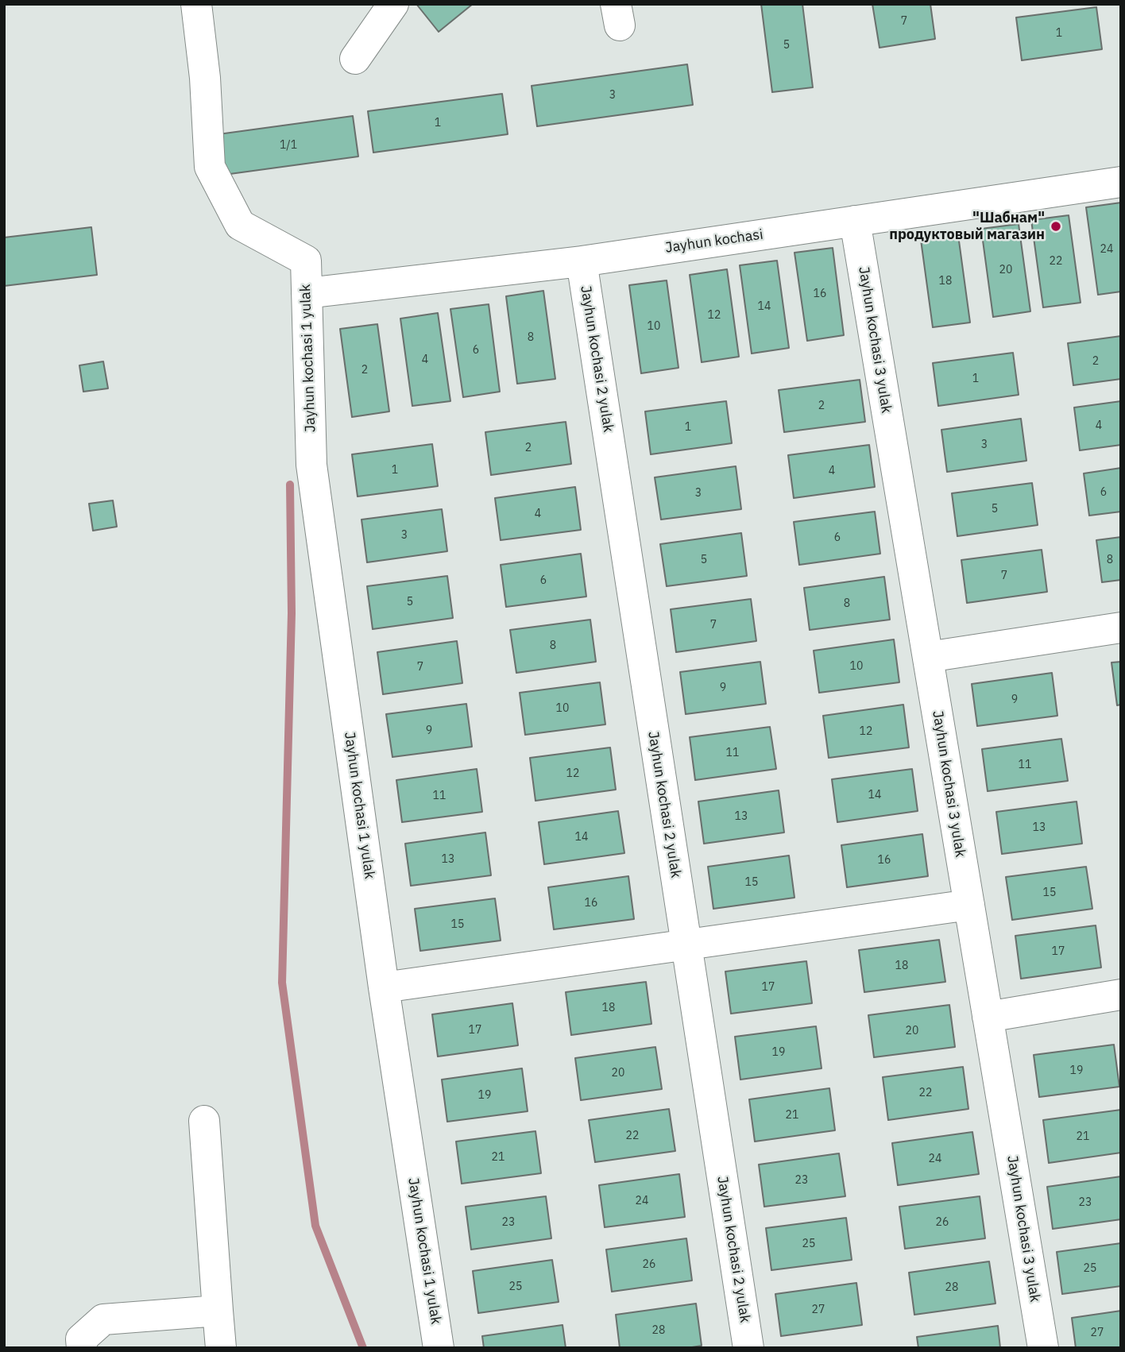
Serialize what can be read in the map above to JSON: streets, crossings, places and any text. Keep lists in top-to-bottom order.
{
  "streets": {
    "street": [
      "Jayhun kochasi",
      "Jayhun kochasi 3 yulak",
      "Jayhun kochasi 1 yulak",
      "Jayhun kochasi 2 yulak"
    ]
  },
  "crossings": [
    ["Jayhun kochasi", "Jayhun kochasi 3 yulak"],
    ["Jayhun kochasi", "Jayhun kochasi 1 yulak"],
    ["Jayhun kochasi", "Jayhun kochasi 2 yulak"]
  ],
  "places": ["\"Шабнам\" продуктовый магазин"],
  "house_numbers": [
    "7",
    "1",
    "5",
    "3",
    "1",
    "1/1",
    "24",
    "22",
    "20",
    "18",
    "16",
    "14",
    "12",
    "10",
    "8",
    "6",
    "4",
    "2",
    "2",
    "1",
    "2",
    "4",
    "1",
    "3",
    "2",
    "1",
    "4",
    "6",
    "3",
    "5",
    "4",
    "3",
    "6",
    "5",
    "8",
    "7",
    "6",
    "5",
    "8",
    "7",
    "8",
    "10",
    "7",
    "9",
    "9",
    "10",
    "9",
    "12",
    "11",
    "11",
    "12",
    "14",
    "11",
    "13",
    "13",
    "14",
    "13",
    "16",
    "15",
    "15",
    "16",
    "15",
    "17",
    "18",
    "17",
    "18",
    "17",
    "20",
    "19",
    "19",
    "20",
    "22",
    "19",
    "21",
    "22",
    "21",
    "21",
    "24",
    "23",
    "24",
    "23",
    "23",
    "26",
    "25",
    "26",
    "25",
    "25",
    "28",
    "27",
    "28",
    "27"
  ]
}
